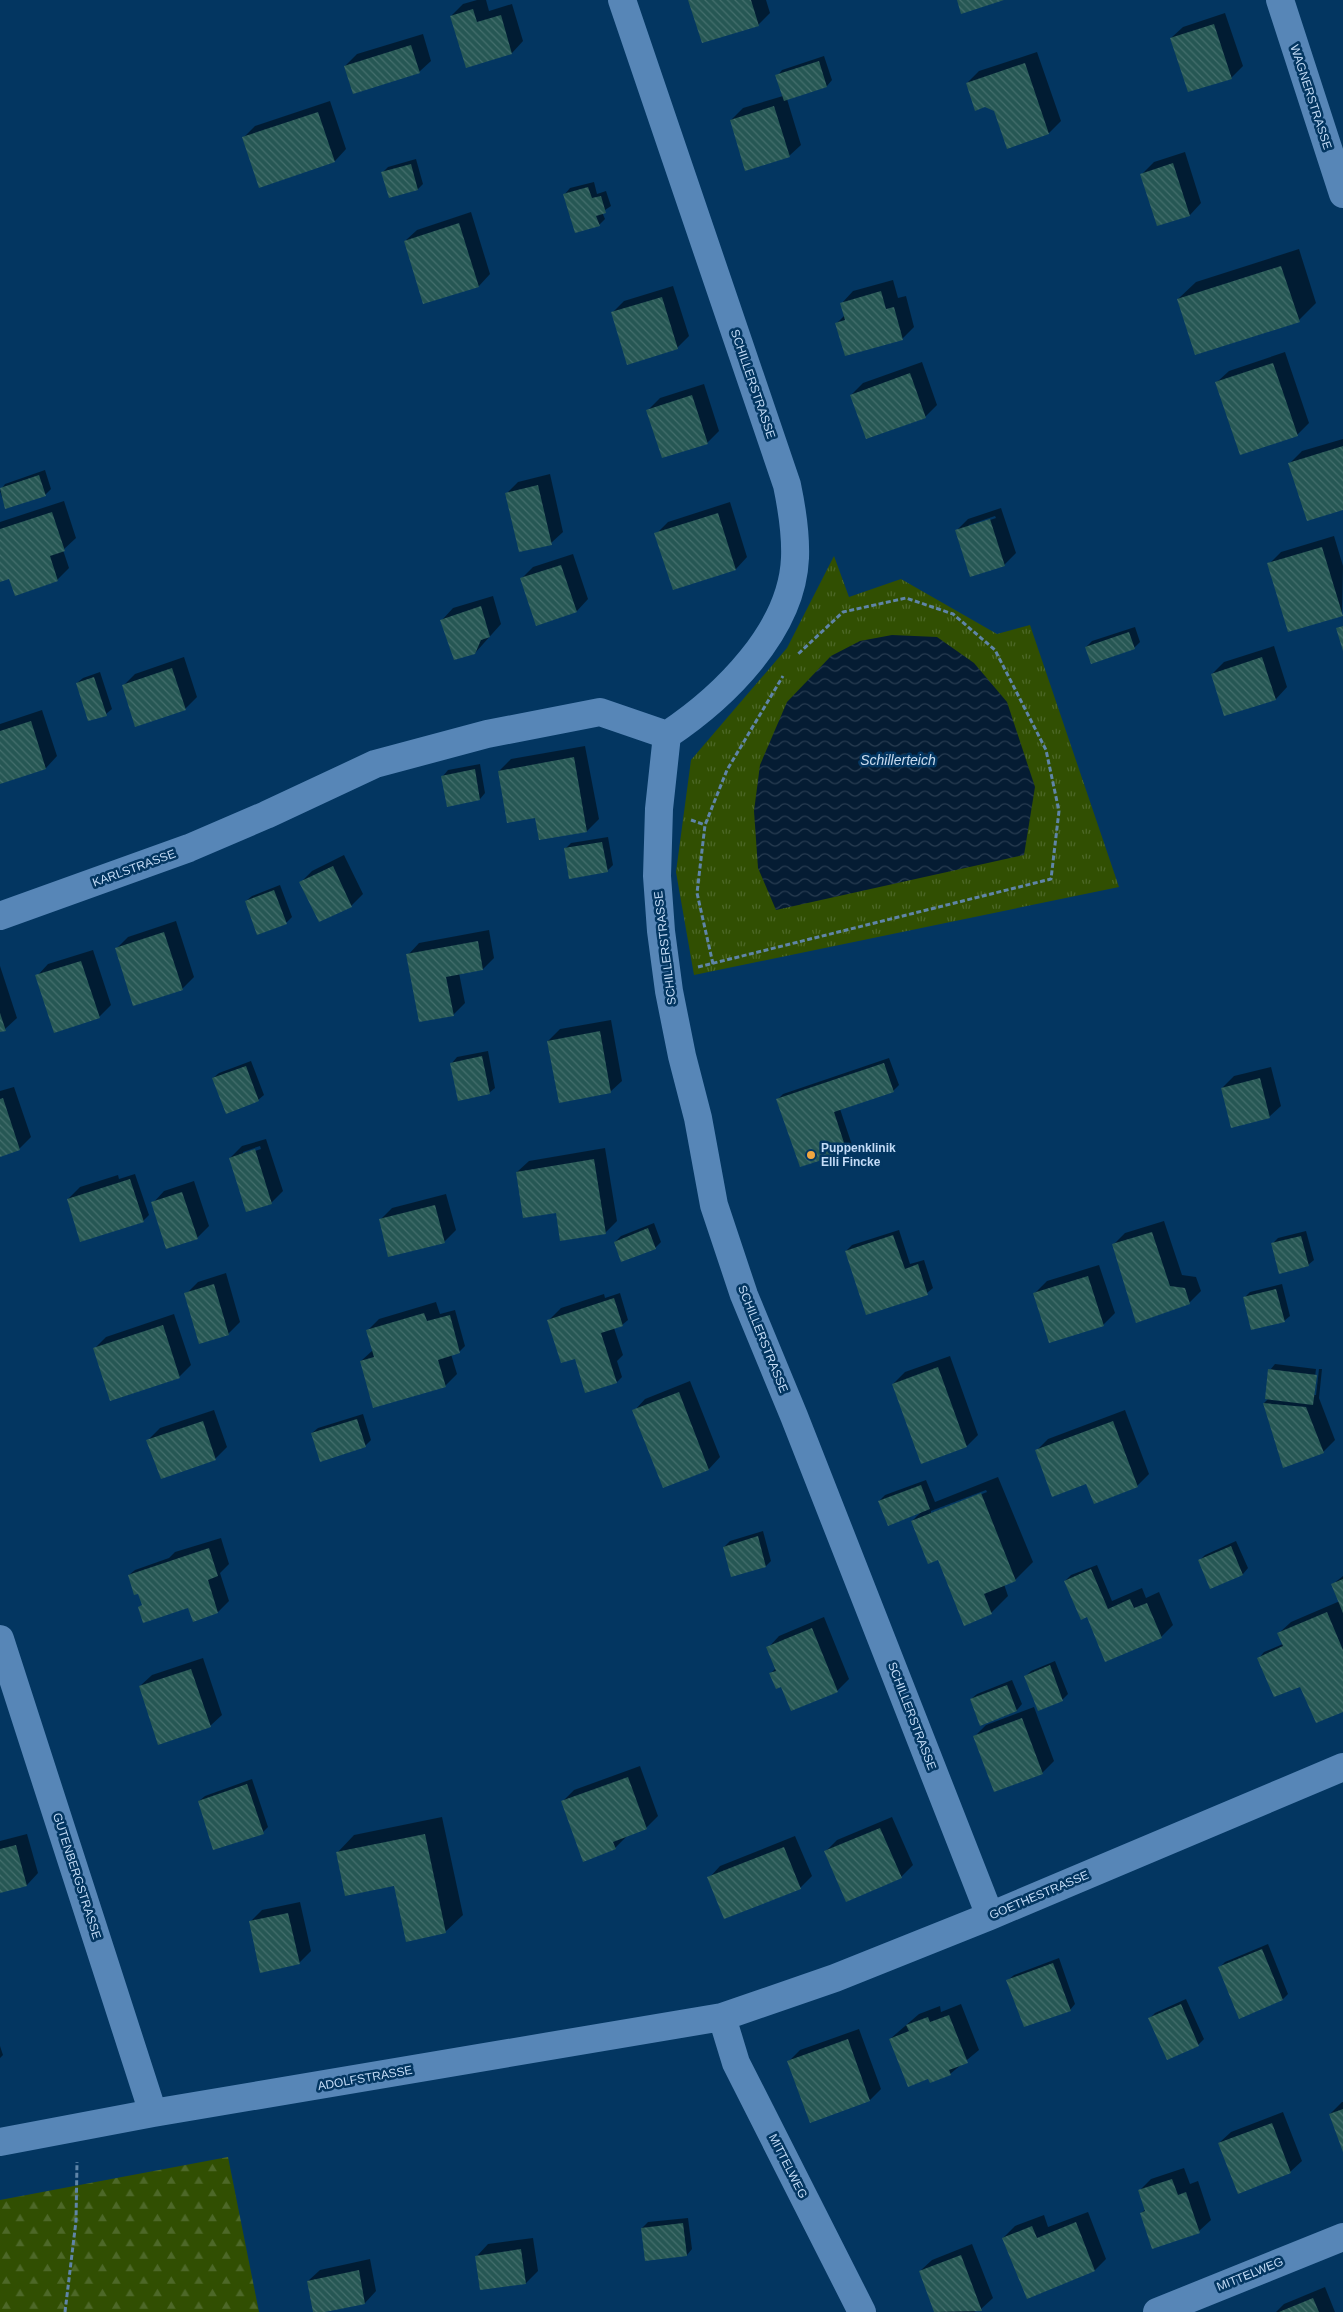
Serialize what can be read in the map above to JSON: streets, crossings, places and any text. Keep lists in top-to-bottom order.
{
  "streets": {
    "street": [
      "WAGNERSTRASSE",
      "SCHILLERSTRASSE",
      "KARLSTRASSE",
      "GUTENBERGSTRASSE",
      "GOETHESTRASSE",
      "ADOLFSTRASSE",
      "MITTELWEG"
    ]
  },
  "crossings": [
    ["SCHILLERSTRASSE", "KARLSTRASSE"],
    ["SCHILLERSTRASSE", "GOETHESTRASSE"],
    ["GUTENBERGSTRASSE", "ADOLFSTRASSE"],
    ["GOETHESTRASSE", "ADOLFSTRASSE"],
    ["GOETHESTRASSE", "MITTELWEG"],
    ["ADOLFSTRASSE", "MITTELWEG"]
  ],
  "water": ["Schillerteich"],
  "places": ["Puppenklinik Elli Fincke"]
}
